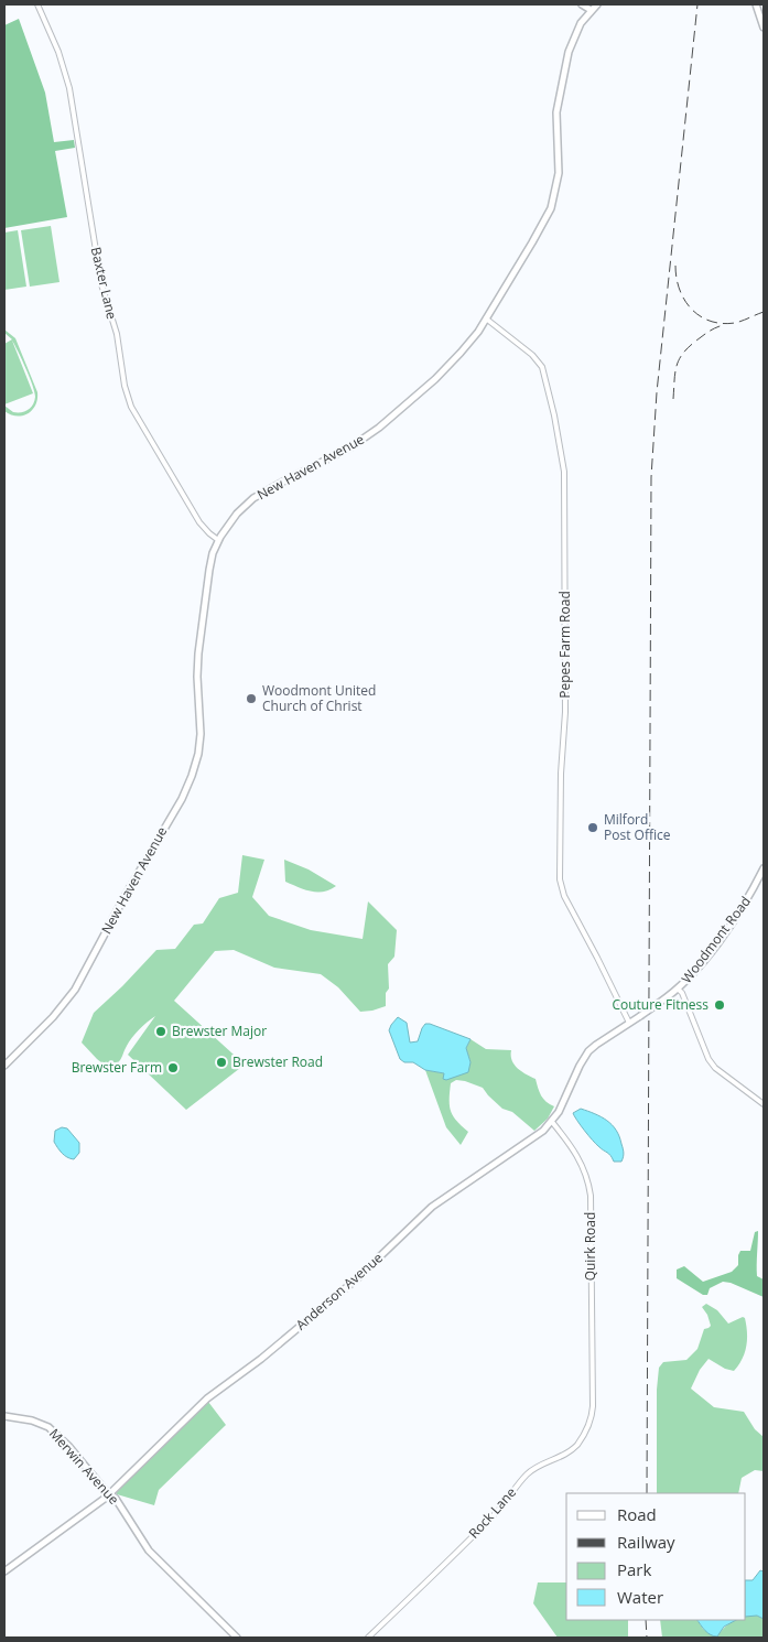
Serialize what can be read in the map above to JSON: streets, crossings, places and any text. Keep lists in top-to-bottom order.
{
  "streets": {
    "main road": [
      "New Haven Avenue",
      "Woodmont Road",
      "Anderson Avenue",
      "Merwin Avenue"
    ],
    "street": [
      "Baxter Lane",
      "Pepes Farm Road",
      "Quirk Road",
      "Rock Lane"
    ]
  },
  "crossings": [
    ["Baxter Lane", "New Haven Avenue"],
    ["New Haven Avenue", "Pepes Farm Road"],
    ["Pepes Farm Road", "Anderson Avenue"],
    ["Woodmont Road", "Anderson Avenue"],
    ["Quirk Road", "Anderson Avenue"],
    ["Quirk Road", "Rock Lane"],
    ["Anderson Avenue", "Merwin Avenue"]
  ],
  "places": [
    "Woodmont United Church of Christ",
    "Milford Post Office",
    "Couture Fitness",
    "Brewster Major",
    "Brewster Road",
    "Brewster Farm"
  ],
  "legend": [
    "Road",
    "Railway",
    "Park",
    "Water"
  ]
}
